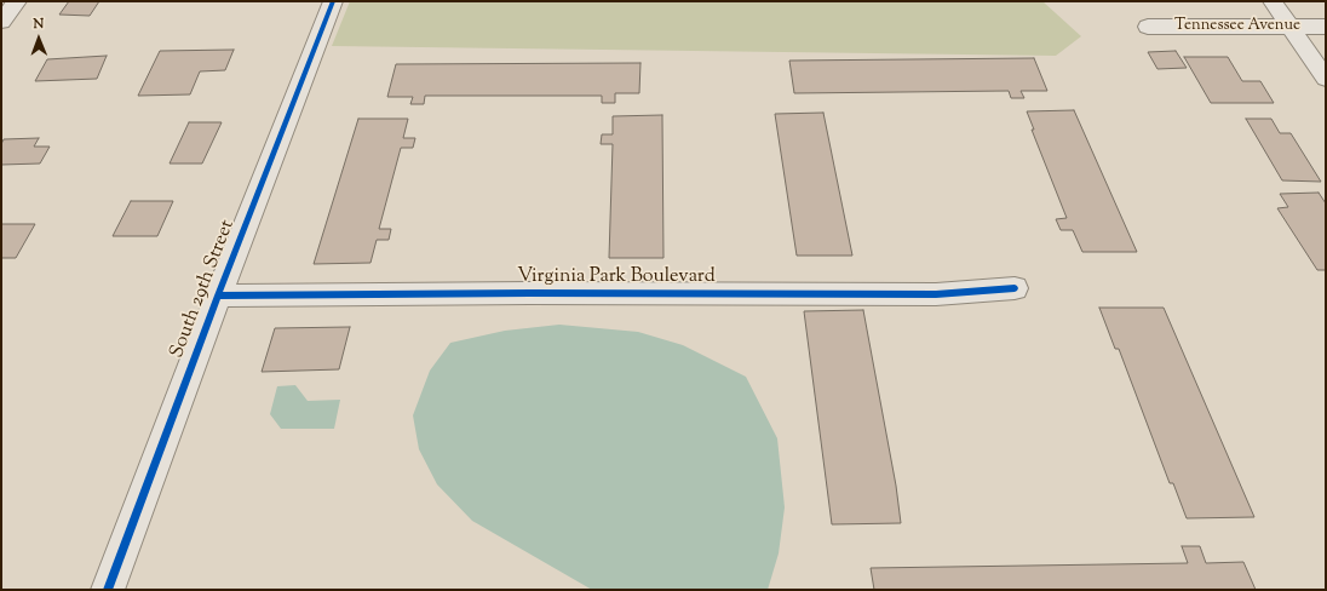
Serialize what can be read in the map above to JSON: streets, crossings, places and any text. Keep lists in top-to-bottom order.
{
  "streets": {
    "street": ["Tennessee Avenue", "Virginia Park Boulevard", "South 29th Street"]
  },
  "crossings": [
    ["Virginia Park Boulevard", "South 29th Street"]
  ],
  "north": "top"
}
